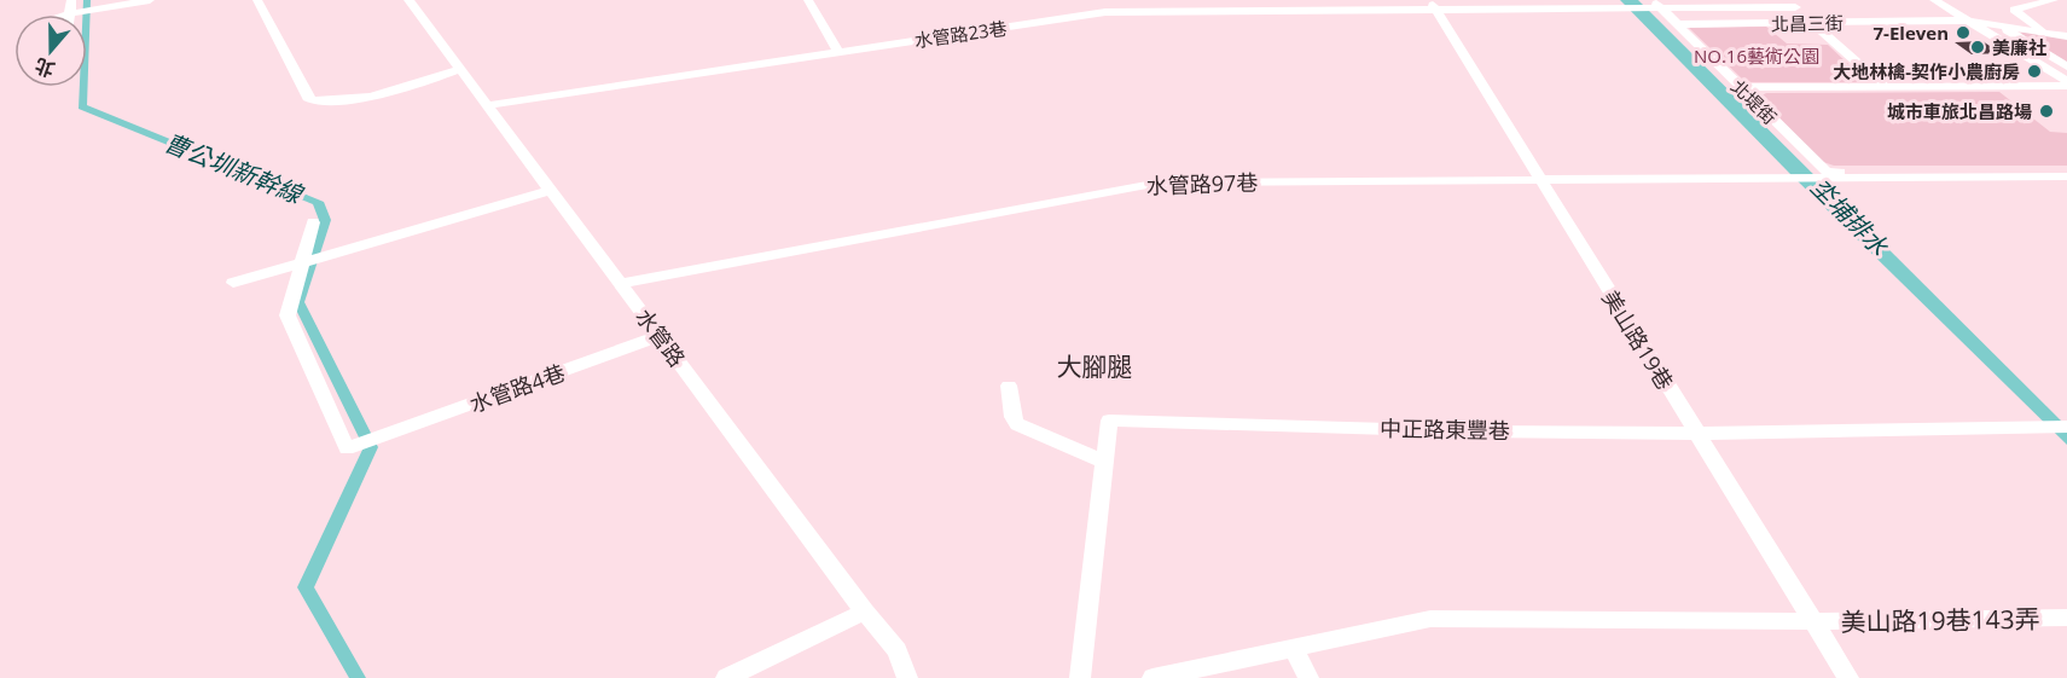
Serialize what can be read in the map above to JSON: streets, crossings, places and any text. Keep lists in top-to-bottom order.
{
  "streets": {
    "street": [
      "北昌三街",
      "水管路23巷",
      "北堤街",
      "水管路97巷",
      "水管路",
      "美山路19巷",
      "水管路4巷",
      "中正路東豐巷",
      "美山路19巷143弄"
    ]
  },
  "crossings": [
    ["北昌三街", "北堤街"],
    ["水管路23巷", "北堤街"],
    ["水管路23巷", "水管路"],
    ["水管路23巷", "美山路19巷"],
    ["北堤街", "水管路97巷"],
    ["水管路97巷", "水管路"],
    ["水管路97巷", "美山路19巷"],
    ["水管路", "水管路4巷"],
    ["美山路19巷", "中正路東豐巷"],
    ["美山路19巷", "美山路19巷143弄"]
  ],
  "districts": ["大腳腿"],
  "water": ["曹公圳新幹線", "坔埔排水"],
  "parks": ["NO.16藝術公園"],
  "places": [
    "7-Eleven",
    "美廉社",
    "大地林檎-契作小農廚房",
    "城市車旅北昌路場"
  ],
  "north": "bottom"
}
